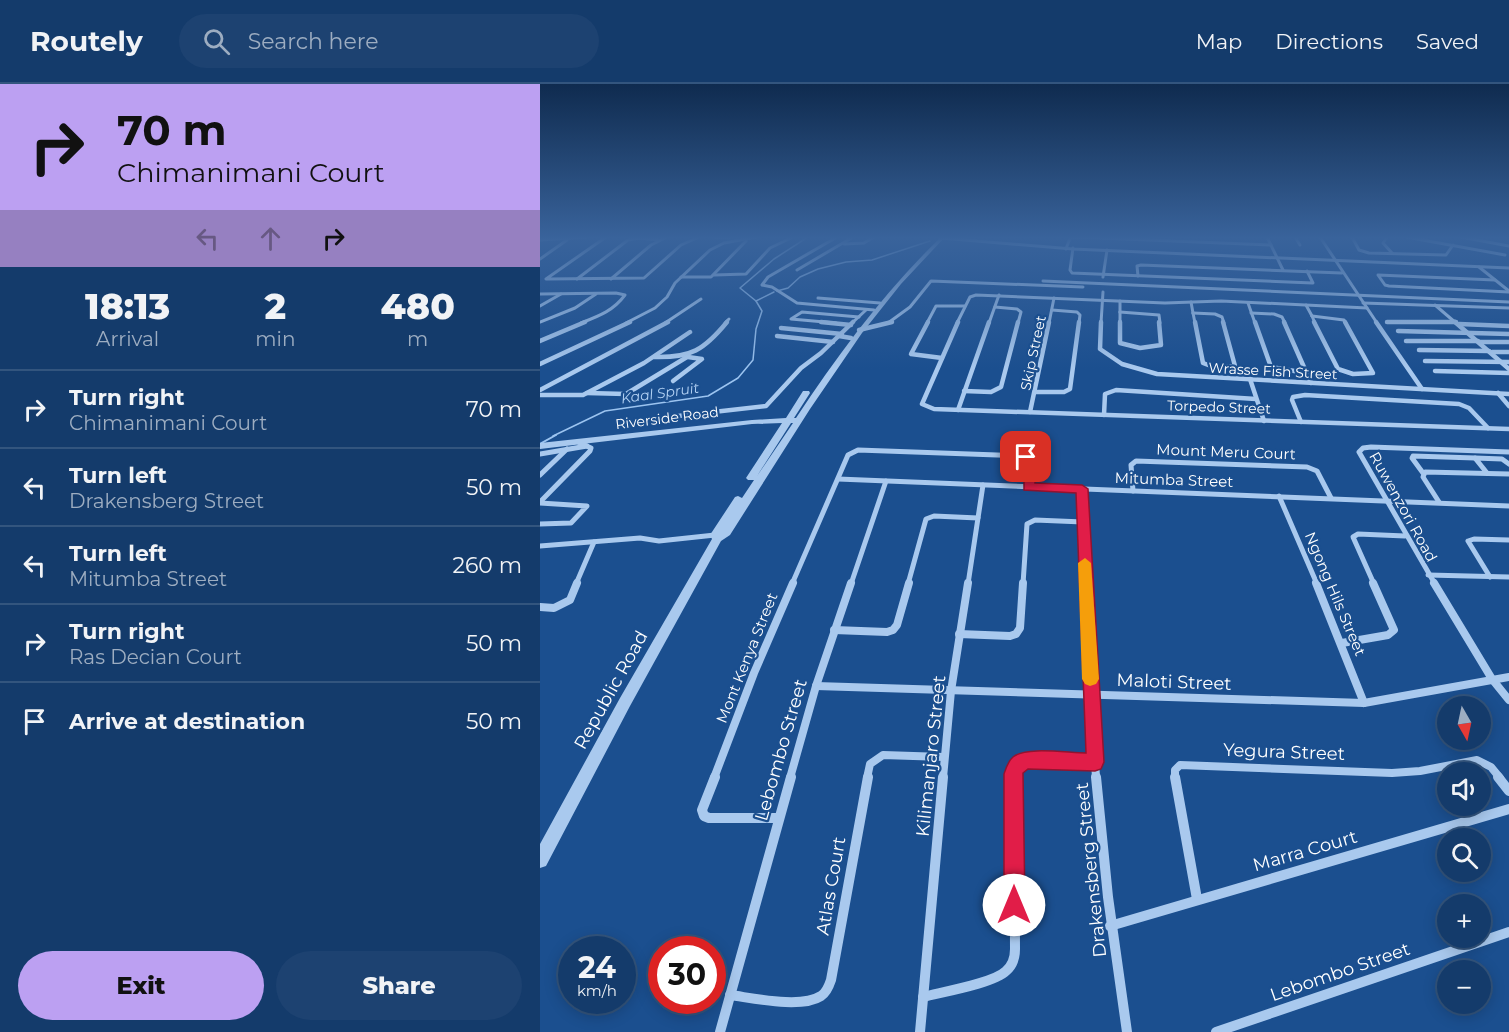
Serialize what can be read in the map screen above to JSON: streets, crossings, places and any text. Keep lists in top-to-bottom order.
{
  "streets": {
    "street": [
      "Skip Street",
      "Wrasse Fish Street",
      "Torpedo Street",
      "Riverside Road",
      "Mount Meru Court",
      "Mitumba Street",
      "Ruwenzori Road",
      "Ngong Hils Street",
      "Mont Kenya Street",
      "Maloti Street",
      "Republic Road",
      "Lebombo Street",
      "Yegura Street",
      "Kilimanjaro Street",
      "Marra Court",
      "Drakensberg Street",
      "Atlas Court"
    ]
  },
  "crossings": [
    ["Skip Street", "Torpedo Street"],
    ["Riverside Road", "Republic Road"],
    ["Mount Meru Court", "Mitumba Street"],
    ["Mitumba Street", "Ruwenzori Road"],
    ["Mitumba Street", "Ngong Hils Street"],
    ["Mitumba Street", "Mont Kenya Street"],
    ["Mitumba Street", "Lebombo Street"],
    ["Mitumba Street", "Kilimanjaro Street"],
    ["Mitumba Street", "Drakensberg Street"],
    ["Ruwenzori Road", "Maloti Street"],
    ["Ngong Hils Street", "Maloti Street"],
    ["Mont Kenya Street", "Lebombo Street"],
    ["Maloti Street", "Lebombo Street"],
    ["Maloti Street", "Kilimanjaro Street"],
    ["Maloti Street", "Drakensberg Street"],
    ["Lebombo Street", "Atlas Court"],
    ["Yegura Street", "Marra Court"],
    ["Kilimanjaro Street", "Atlas Court"],
    ["Marra Court", "Drakensberg Street"]
  ],
  "water": ["Kaal Spruit"],
  "north": "bottom",
  "page": {
    "header": "Routely",
    "search": "Search here",
    "nav": ["Map", "Directions", "Saved"],
    "turn": ["70 m", "Chimanimani Court"],
    "eta": [
      "18:13",
      "Arrival",
      "2",
      "min",
      "480",
      "m"
    ],
    "list": [
      {
        "name": "Turn right",
        "note": "Chimanimani Court",
        "value": "70 m"
      },
      {
        "name": "Turn left",
        "note": "Drakensberg Street",
        "value": "50 m"
      },
      {
        "name": "Turn left",
        "note": "Mitumba Street",
        "value": "260 m"
      },
      {
        "name": "Turn right",
        "note": "Ras Decian Court",
        "value": "50 m"
      },
      {
        "name": "Arrive at destination",
        "value": "50 m"
      }
    ],
    "map_buttons": ["+", "−"],
    "speed": "24 km/h",
    "limit": "30",
    "buttons": ["Exit", "Share"]
  }
}
